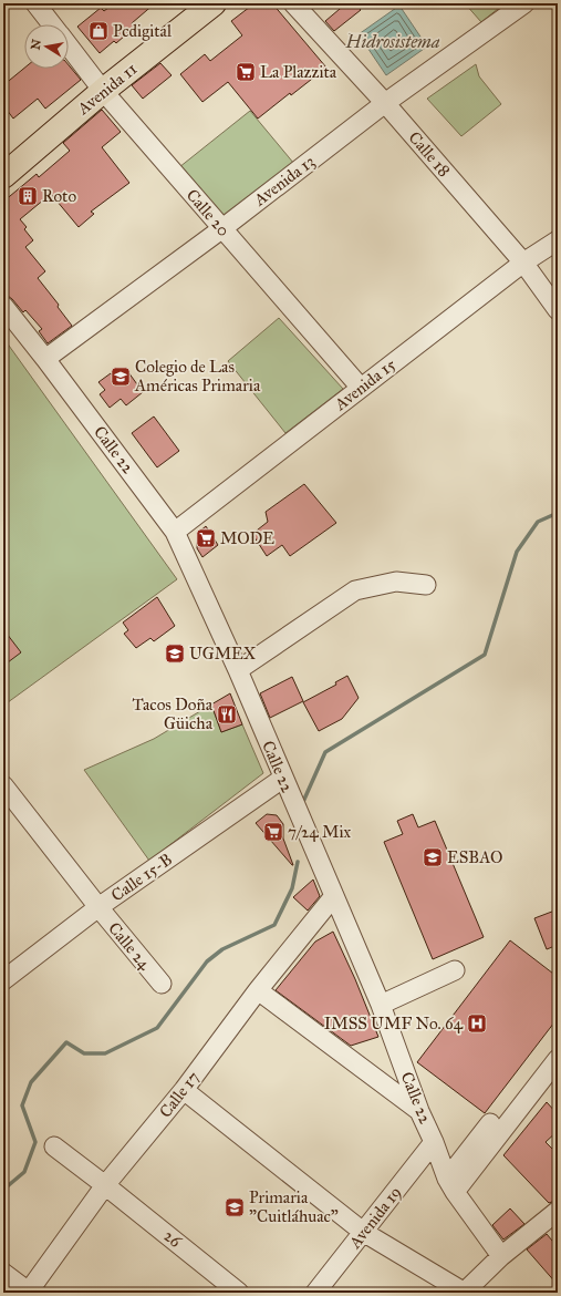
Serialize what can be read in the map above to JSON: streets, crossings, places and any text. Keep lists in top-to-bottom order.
{
  "streets": {
    "main road": ["Avenida 11"],
    "street": [
      "Calle 18",
      "Avenida 13",
      "Calle 20",
      "Avenida 15",
      "Calle 22",
      "Calle 15-B",
      "Calle 24",
      "Calle 17",
      "Avenida 19",
      "26"
    ]
  },
  "crossings": [
    ["Avenida 11", "Calle 20"],
    ["Calle 18", "Avenida 13"],
    ["Calle 18", "Avenida 15"],
    ["Avenida 13", "Calle 20"],
    ["Avenida 13", "Calle 22"],
    ["Calle 20", "Avenida 15"],
    ["Avenida 15", "Calle 22"],
    ["Calle 22", "Calle 15-B"],
    ["Calle 22", "Calle 17"],
    ["Calle 22", "Avenida 19"],
    ["Calle 15-B", "Calle 24"],
    ["Calle 17", "26"]
  ],
  "water": ["Hidrosistema"],
  "places": {
    "shop": ["Pcdigital"],
    "supermarket": ["La Plazzita", "MODE", "7/24 Mix"],
    "building": ["Roto"],
    "school or university": [
      "Colegio de Las Américas Primaria",
      "UGMEX",
      "ESBAO",
      "Primaria \"Cuitláhuac\""
    ],
    "restaurant": ["Tacos Doña Güicha"],
    "hospital": ["IMSS UMF No. 64"]
  },
  "north": "left"
}
